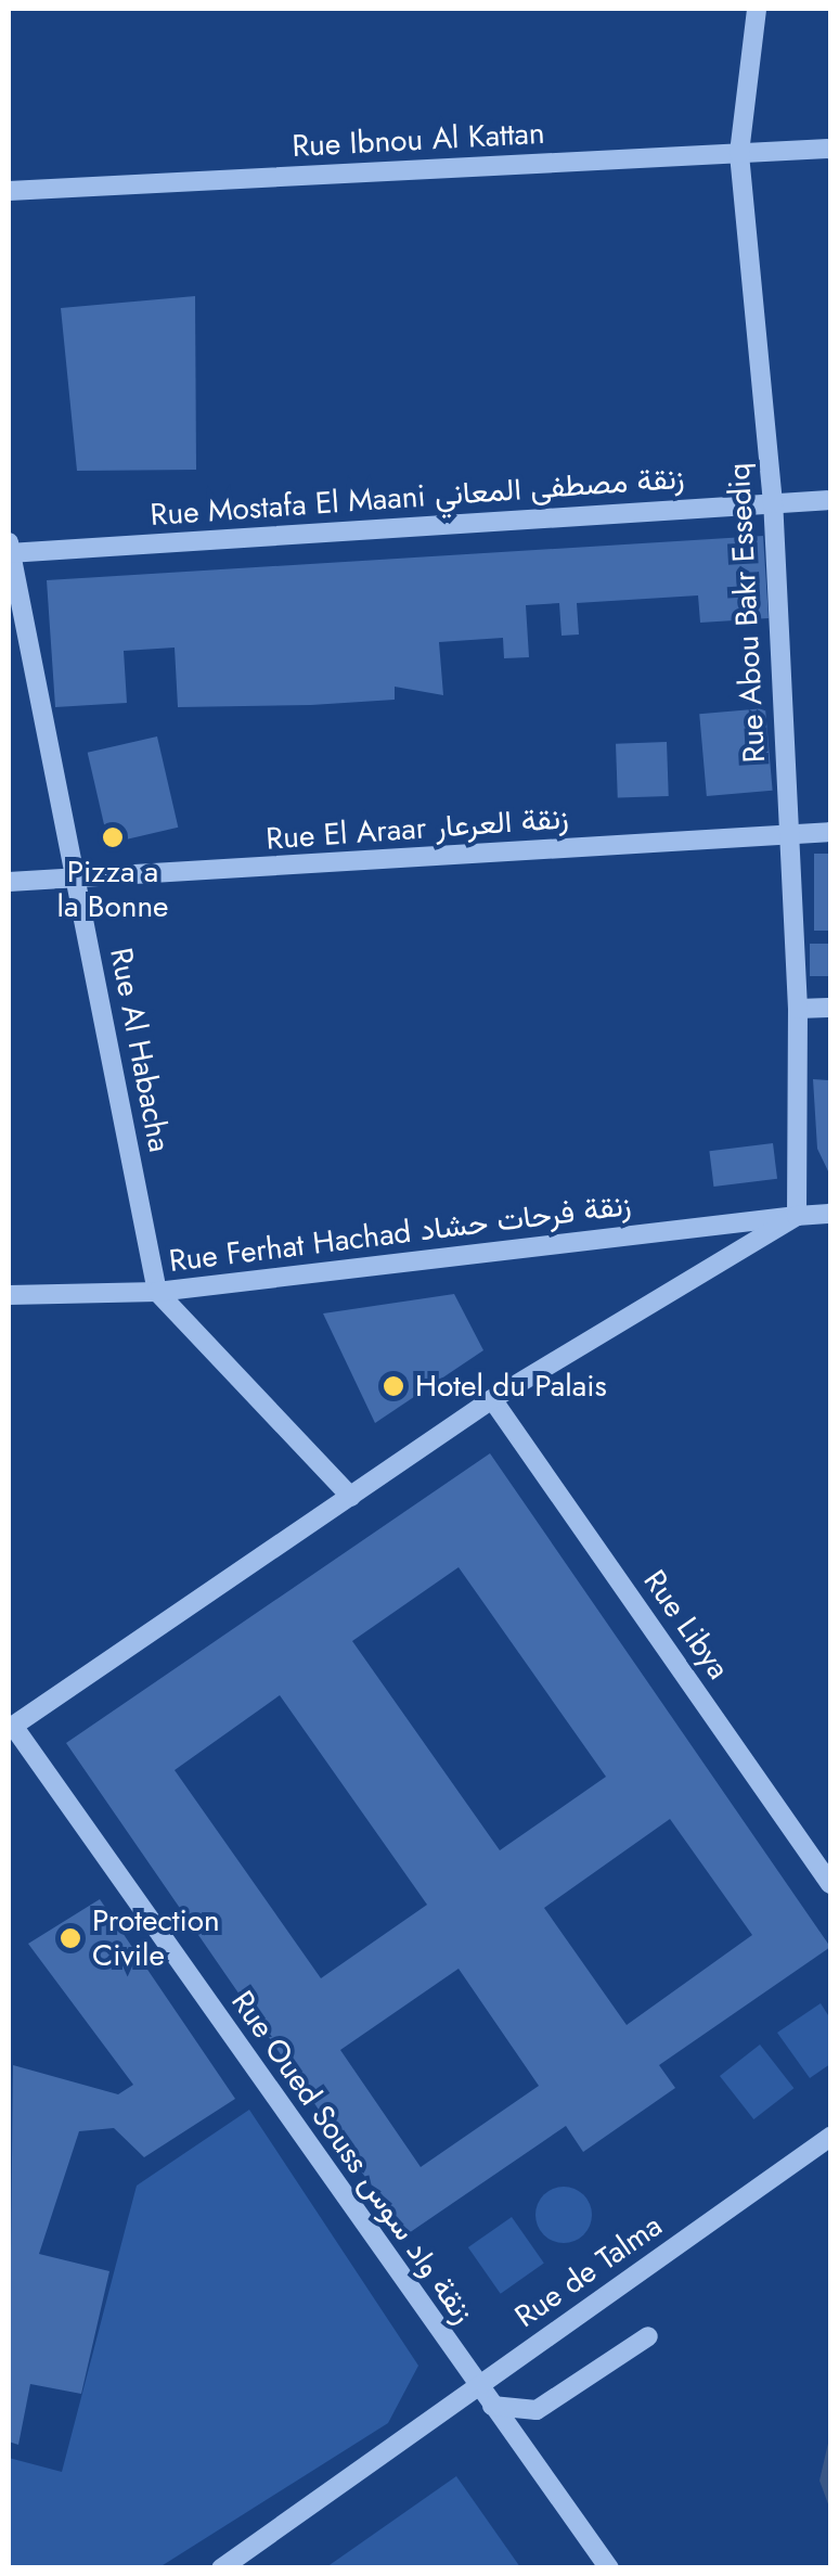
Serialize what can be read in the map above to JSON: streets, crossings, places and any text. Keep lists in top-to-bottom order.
{
  "streets": {
    "street": [
      "Rue Ibnou Al Kattan",
      "Rue Mostafa El Maani زنقة مصطفى المعاني",
      "Rue Abou Bakr Essediq",
      "Rue El Araar زنقة العرعار",
      "Rue Al Habacha",
      "Rue Ferhat Hachad زنقة فرحات حشاد",
      "Rue Libya",
      "Rue Oued Souss زنقة واد سوس",
      "Rue de Talma"
    ]
  },
  "crossings": [
    ["Rue Ibnou Al Kattan", "Rue Abou Bakr Essediq"],
    ["Rue Mostafa El Maani زنقة مصطفى المعاني", "Rue Abou Bakr Essediq"],
    ["Rue Mostafa El Maani زنقة مصطفى المعاني", "Rue Al Habacha"],
    ["Rue Abou Bakr Essediq", "Rue El Araar زنقة العرعار"],
    ["Rue Abou Bakr Essediq", "Rue Ferhat Hachad زنقة فرحات حشاد"],
    ["Rue El Araar زنقة العرعار", "Rue Al Habacha"],
    ["Rue Al Habacha", "Rue Ferhat Hachad زنقة فرحات حشاد"],
    ["Rue Oued Souss زنقة واد سوس", "Rue de Talma"]
  ],
  "places": ["Pizza a la Bonne", "Hotel du Palais", "Protection Civile"]
}
